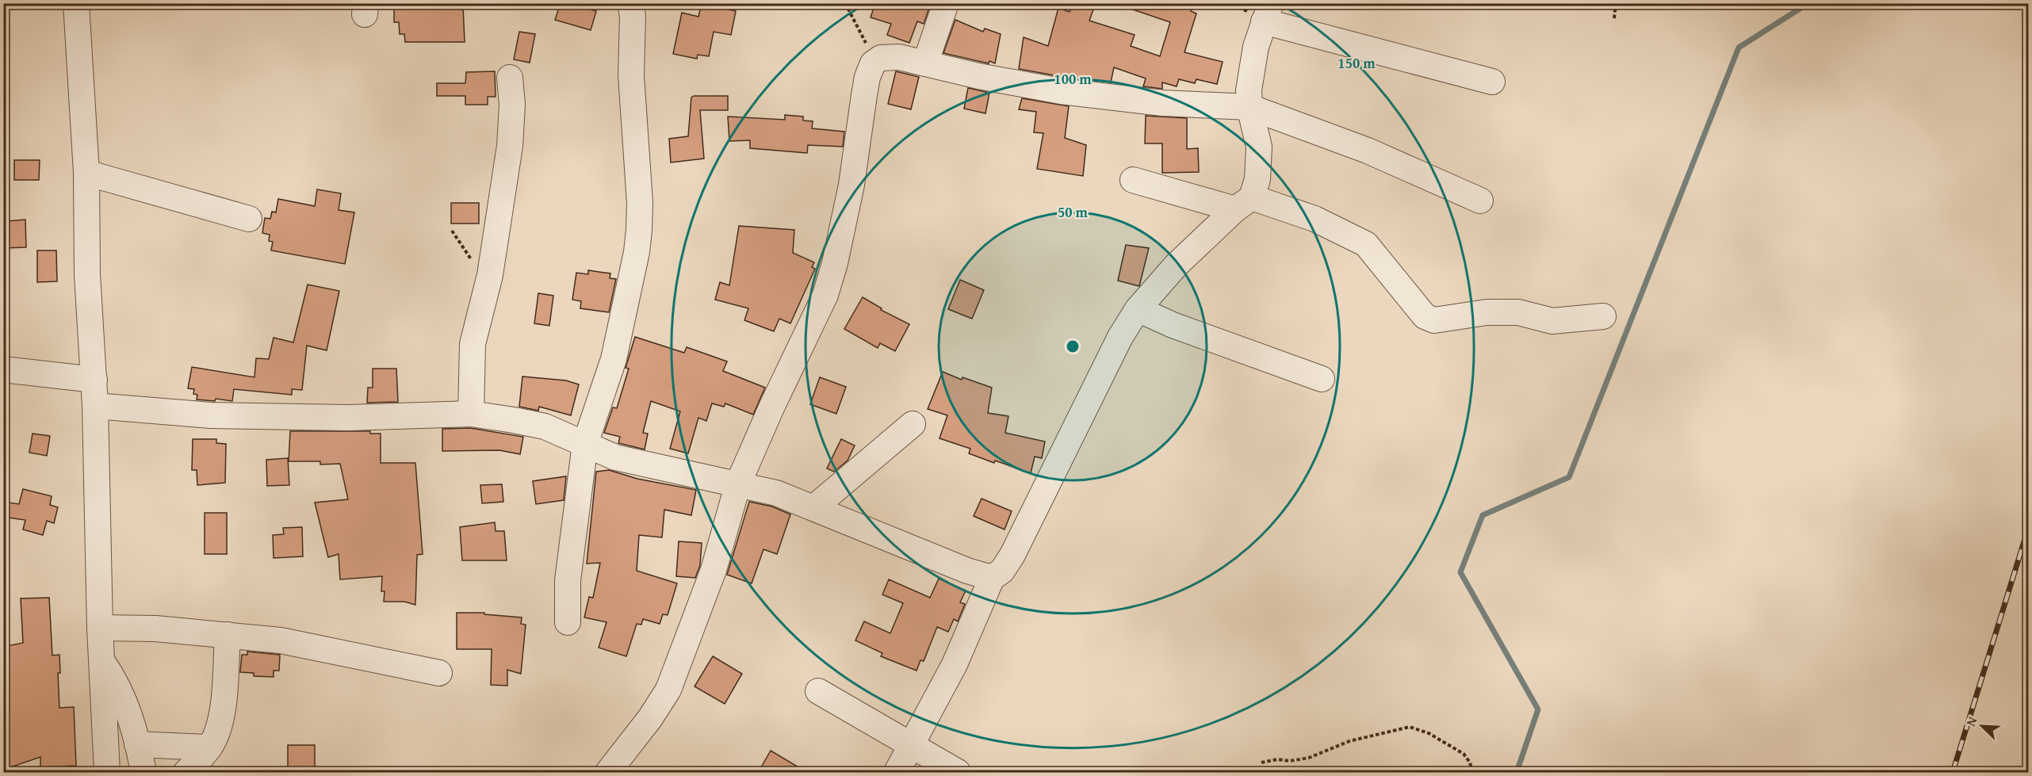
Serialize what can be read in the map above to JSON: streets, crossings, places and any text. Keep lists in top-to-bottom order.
{
  "north": "top left",
  "rings": ["150 m", "100 m", "50 m"]
}
